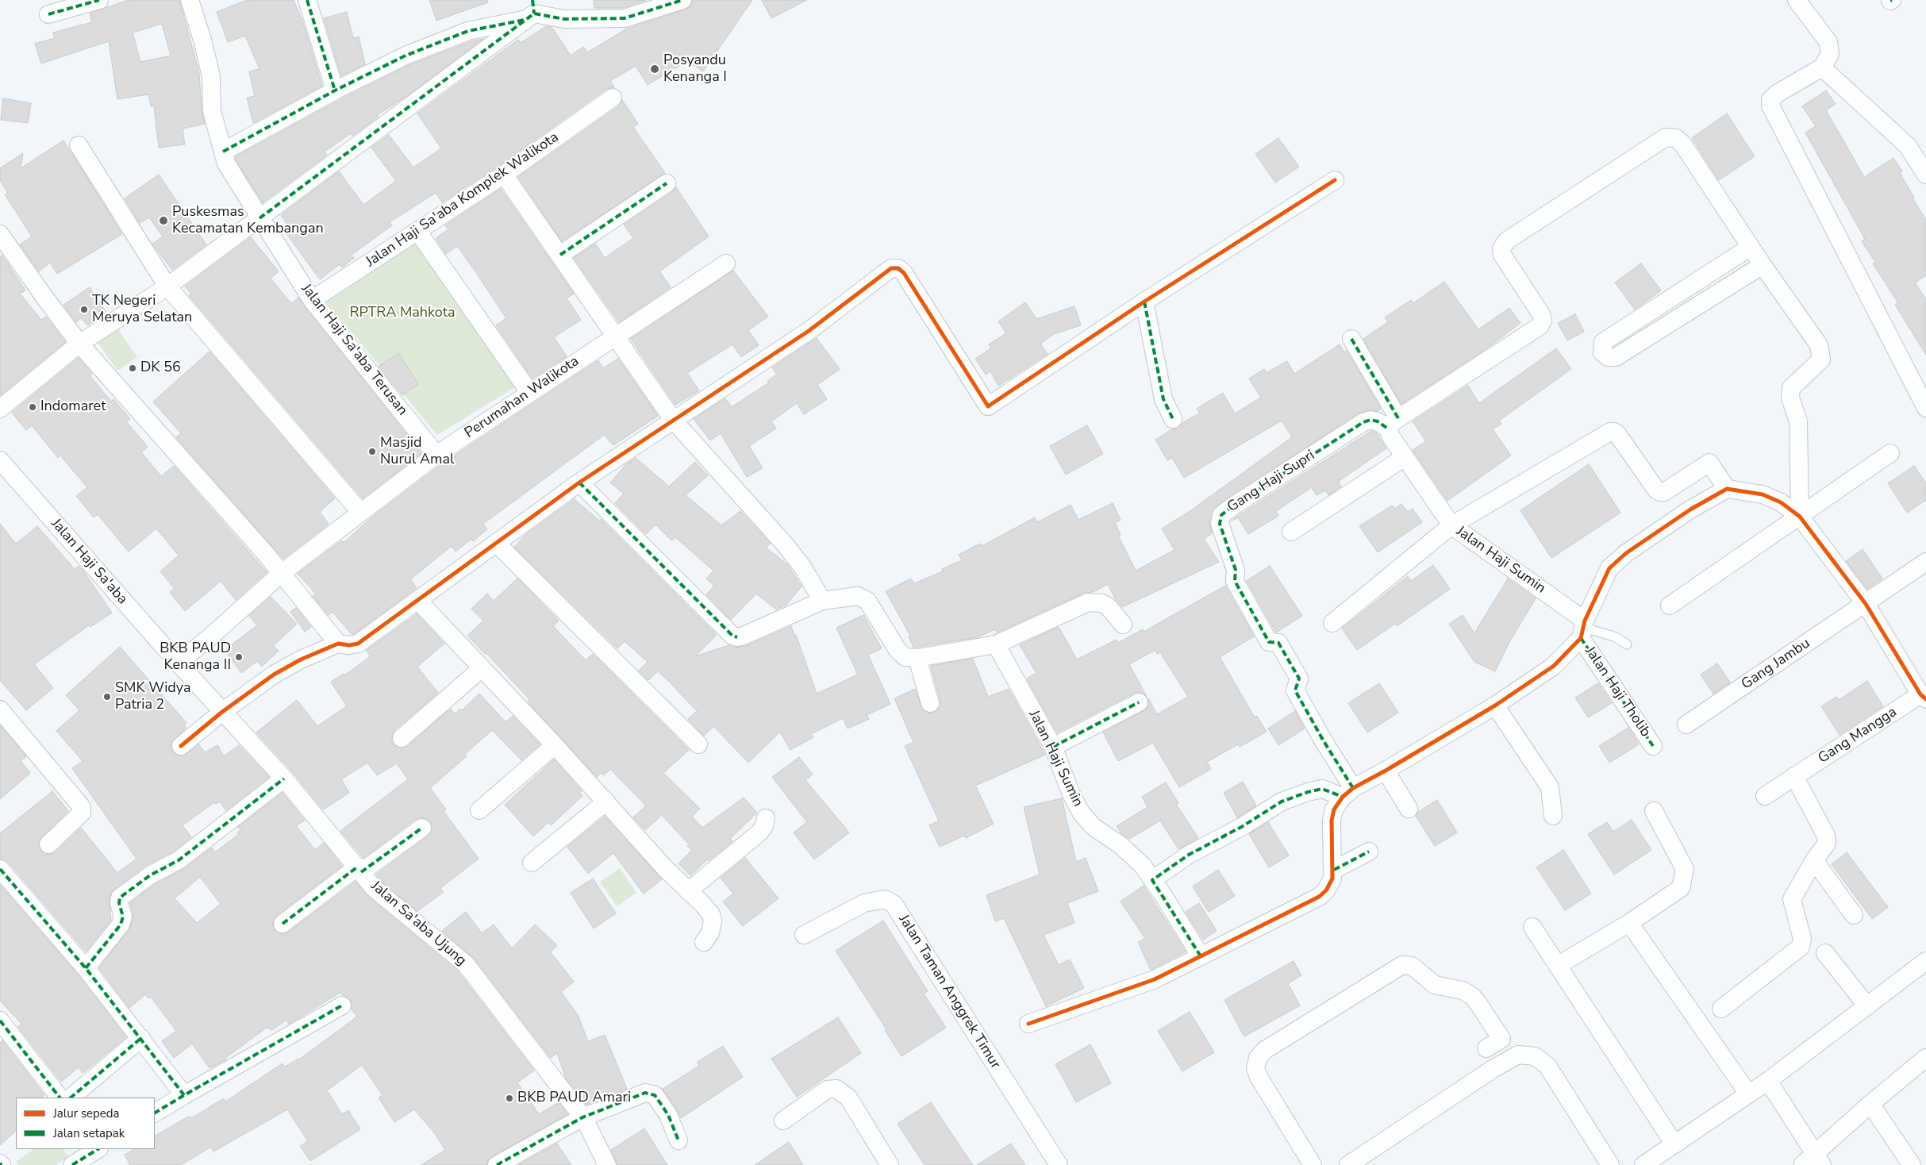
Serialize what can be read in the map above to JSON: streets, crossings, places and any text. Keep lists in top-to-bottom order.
{
  "streets": {
    "street": [
      "Jalan Haji Sa'aba Komplek Walikota",
      "Jalan Haji Sa'aba Terusan",
      "Perumahan Walikota",
      "Gang Haji Supri",
      "Jalan Haji Sumin",
      "Jalan Haji Sa'aba",
      "Gang Jambu",
      "Jalan Haji Tholib",
      "Gang Mangga",
      "Jalan Sa'aba Ujung",
      "Jalan Taman Anggrek Timur"
    ]
  },
  "crossings": [
    ["Jalan Haji Sa'aba Komplek Walikota", "Jalan Haji Sa'aba Terusan"],
    ["Jalan Haji Sa'aba Terusan", "Perumahan Walikota"],
    ["Perumahan Walikota", "Jalan Haji Sa'aba"],
    ["Perumahan Walikota", "Jalan Sa'aba Ujung"],
    ["Gang Haji Supri", "Jalan Haji Sumin"],
    ["Jalan Haji Sumin", "Jalan Haji Tholib"],
    ["Jalan Haji Sa'aba", "Jalan Sa'aba Ujung"]
  ],
  "parks": ["RPTRA Mahkota"],
  "places": [
    "Posyandu Kenanga I",
    "Puskesmas Kecamatan Kembangan",
    "TK Negeri Meruya Selatan",
    "DK 56",
    "Indomaret",
    "Masjid Nurul Amal",
    "BKB PAUD Kenanga II",
    "SMK Widya Patria 2",
    "BKB PAUD Amari"
  ],
  "legend": ["Jalur sepeda", "Jalan setapak"]
}
